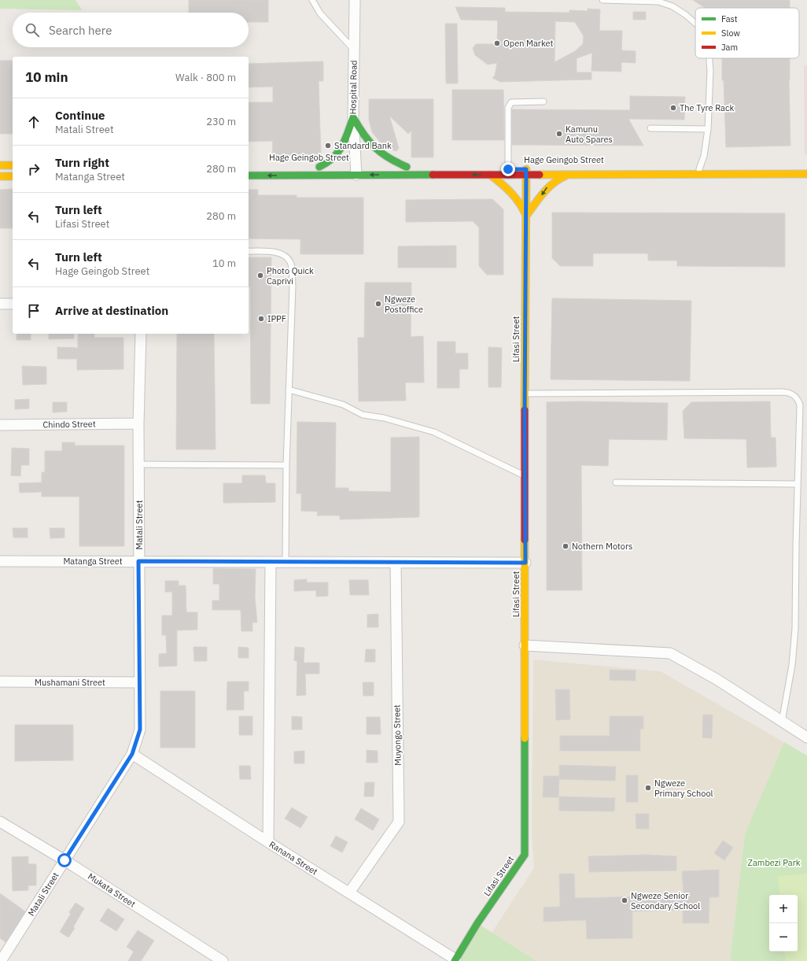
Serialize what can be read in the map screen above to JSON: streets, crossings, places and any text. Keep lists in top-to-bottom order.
{
  "streets": {
    "street": [
      "Hospital Road",
      "Hage Geingob Street",
      "Lifasi Street",
      "Chindo Street",
      "Matali Street",
      "Matanga Street",
      "Mushamani Street",
      "Muyongo Street",
      "Ranana Street",
      "Mukata Street"
    ]
  },
  "crossings": [
    ["Hospital Road", "Hage Geingob Street"],
    ["Hage Geingob Street", "Lifasi Street"],
    ["Lifasi Street", "Matanga Street"],
    ["Lifasi Street", "Ranana Street"],
    ["Chindo Street", "Matali Street"],
    ["Matali Street", "Matanga Street"],
    ["Matali Street", "Mushamani Street"],
    ["Matali Street", "Ranana Street"],
    ["Matali Street", "Mukata Street"],
    ["Matanga Street", "Muyongo Street"],
    ["Muyongo Street", "Ranana Street"]
  ],
  "parks": ["Zambezi Park"],
  "places": [
    "Open Market",
    "The Tyre Rack",
    "Kamunu Auto Spares",
    "Standard Bank",
    "Photo Quick Caprivi",
    "Ngweze Postoffice",
    "IPPF",
    "Nothern Motors",
    "Ngweze Primary School",
    "Ngweze Senior Secondary School"
  ],
  "legend": ["Fast", "Slow", "Jam"],
  "page": {
    "search": "Search here",
    "heading": ["10 min", "Walk · 800 m"],
    "list": [
      ["Continue", "Matali Street", "230 m"],
      ["Turn right", "Matanga Street", "280 m"],
      ["Turn left", "Lifasi Street", "280 m"],
      ["Turn left", "Hage Geingob Street", "10 m"],
      "Arrive at destination"
    ],
    "map_buttons": ["+", "−"]
  }
}
